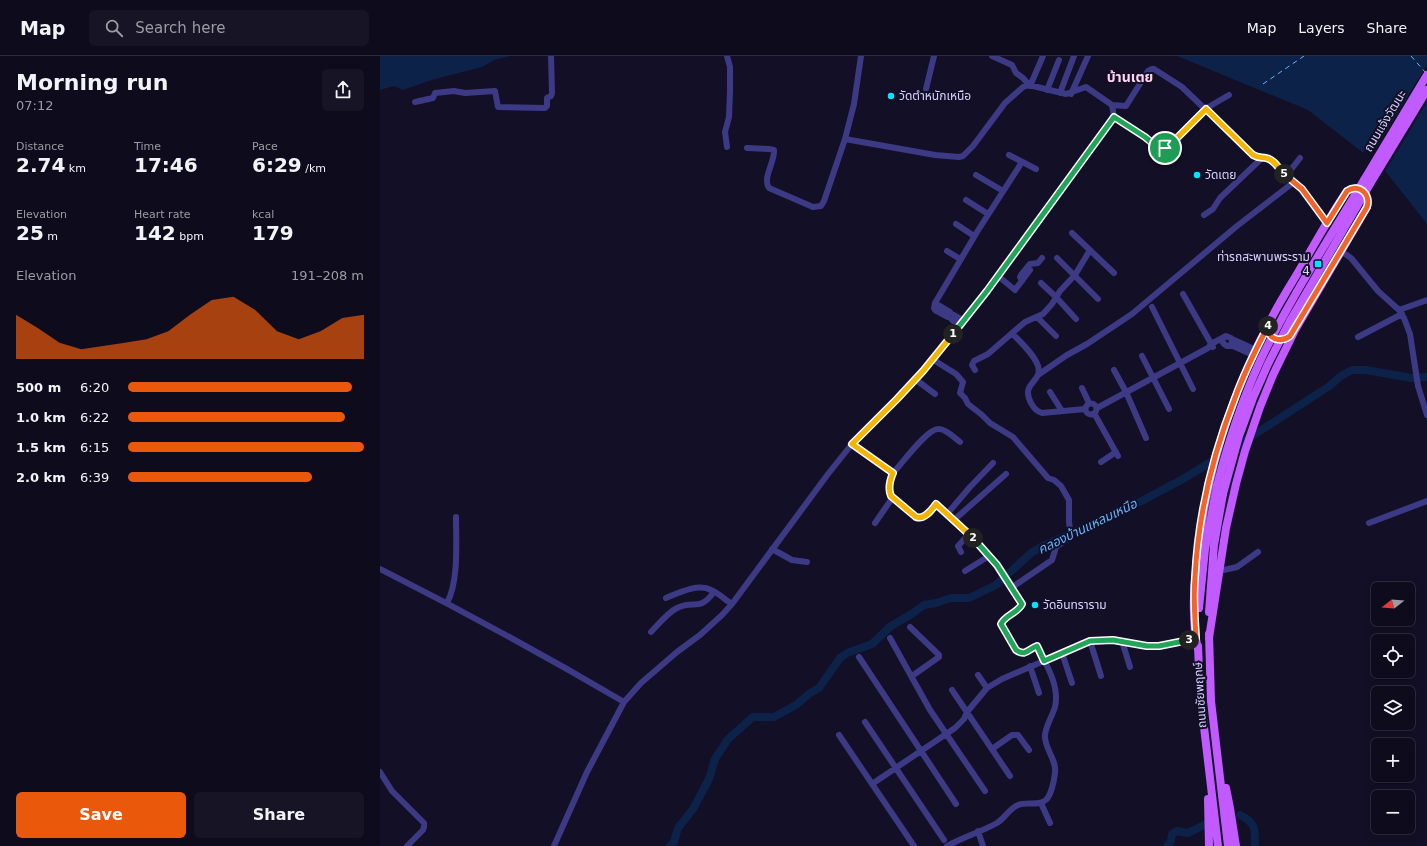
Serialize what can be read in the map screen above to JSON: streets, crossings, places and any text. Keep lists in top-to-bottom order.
{
  "streets": {
    "main road": ["ถนนแจ้งวัฒนะ", "ถนนชัยพฤกษ์"]
  },
  "crossings": [
    ["ถนนแจ้งวัฒนะ", "ถนนชัยพฤกษ์"]
  ],
  "districts": ["บ้านเตย"],
  "water": ["คลองบ้านแหลมเหนือ"],
  "places": {
    "other": ["วัดตำหนักเหนือ", "วัดเตย", "วัดอินทราราม"],
    "transit": ["ท่ารถสะพานพระราม 4"]
  },
  "north": "left",
  "page": {
    "header": "Map",
    "search": "Search here",
    "nav": ["Map", "Layers", "Share"],
    "heading": ["Morning run", "07:12"],
    "stats": [
      ["Distance", "2.74 km"],
      ["Time", "17:46"],
      ["Pace", "6:29 /km"],
      ["Elevation", "25 m"],
      ["Heart rate", "142 bpm"],
      ["kcal", "179"]
    ],
    "pins": [
      "5",
      "4",
      "1",
      "2",
      "3"
    ],
    "chart": ["Elevation", "191–208 m"],
    "list": [
      {
        "name": "500 m",
        "note": "6:20"
      },
      {
        "name": "1.0 km",
        "note": "6:22"
      },
      {
        "name": "1.5 km",
        "note": "6:15"
      },
      {
        "name": "2.0 km",
        "note": "6:39"
      }
    ],
    "map_buttons": ["+", "−"],
    "buttons": ["Save", "Share"]
  }
}
